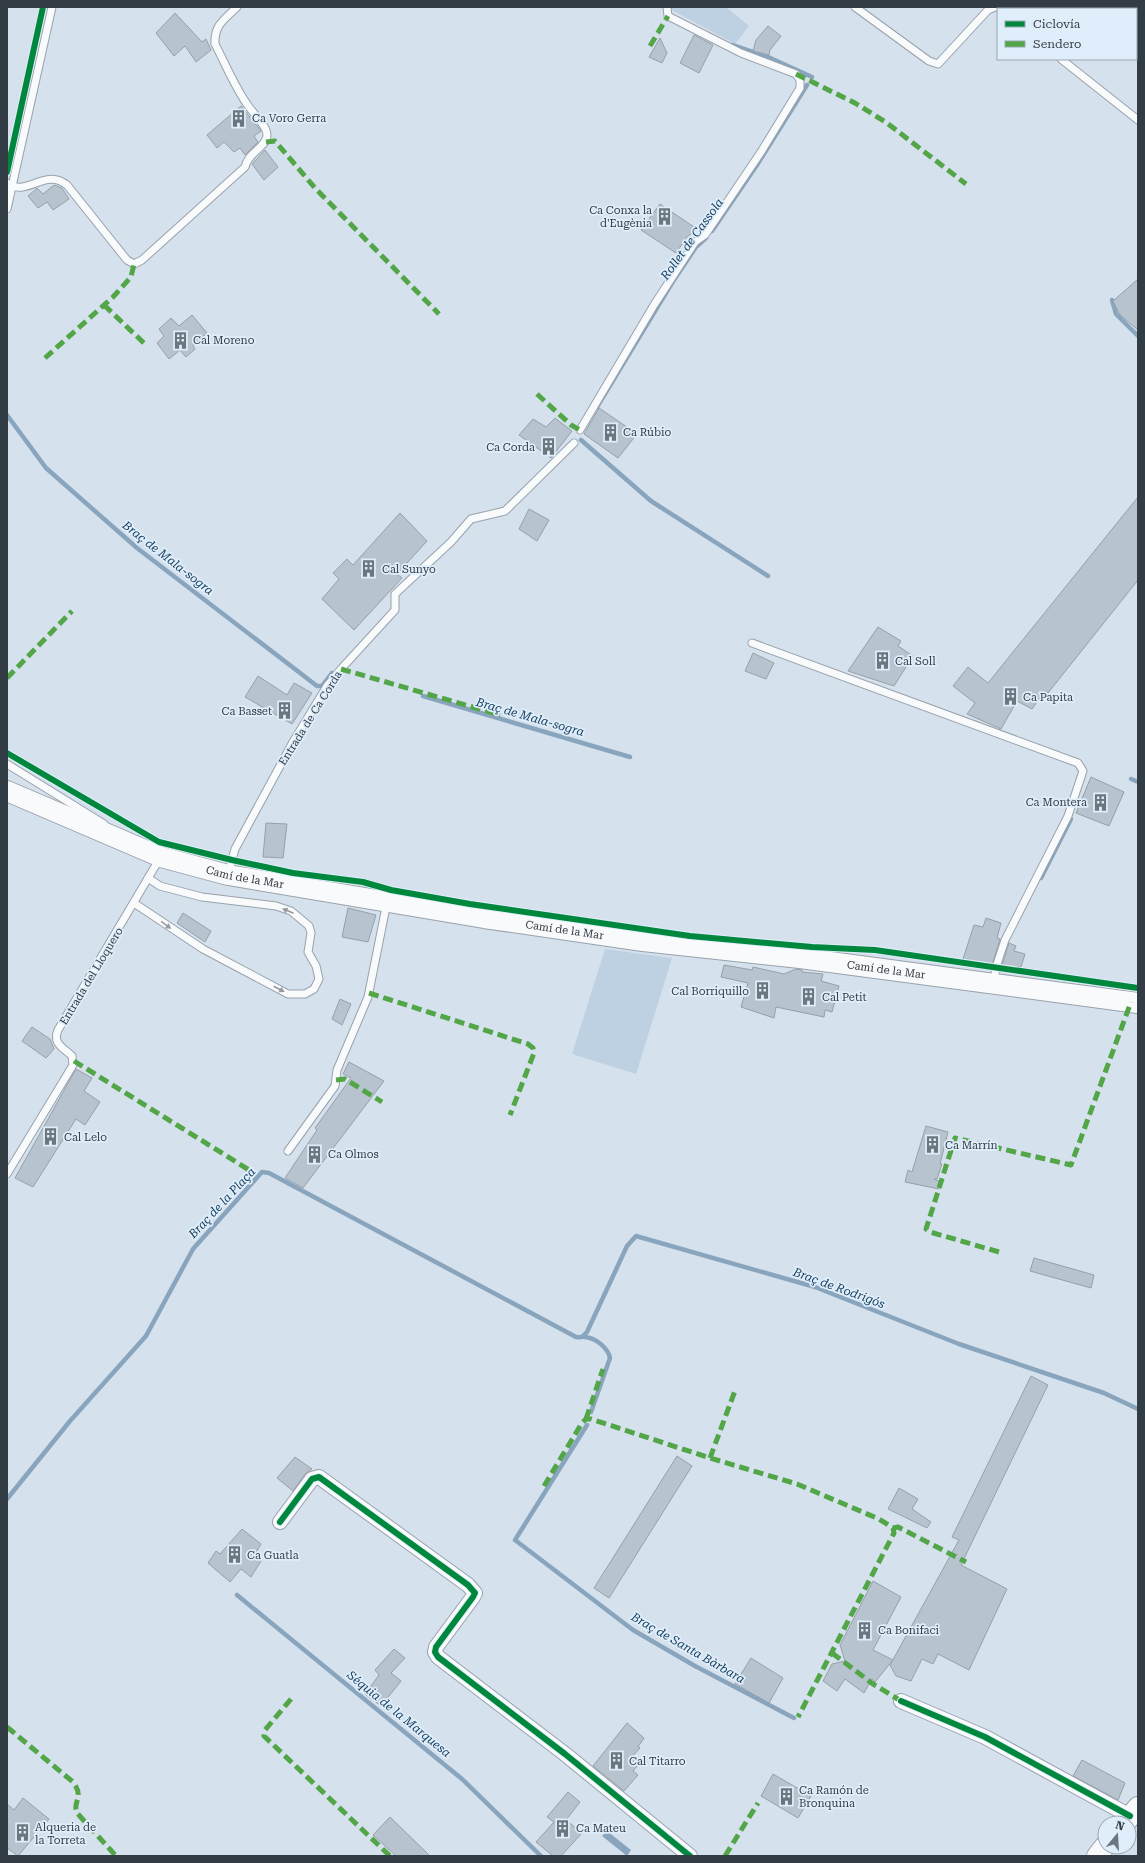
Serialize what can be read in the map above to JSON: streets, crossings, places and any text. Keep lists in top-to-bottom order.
{
  "streets": {
    "main road": ["Camí de la Mar"],
    "lane": ["Entrada de Ca Corda", "Entrada del Lloquero"]
  },
  "crossings": [
    ["Entrada de Ca Corda", "Camí de la Mar"],
    ["Camí de la Mar", "Entrada del Lloquero"]
  ],
  "water": [
    "Rollet de Cassola",
    "Braç de Mala-sogra",
    "Braç de la Plaça",
    "Braç de Rodrigós",
    "Braç de Santa Bàrbara",
    "Séquia de la Marquesa"
  ],
  "places": {
    "building": [
      "Ca Voro Gerra",
      "Ca Conxa la d'Eugènia",
      "Cal Moreno",
      "Ca Rúbio",
      "Ca Corda",
      "Cal Sunyo",
      "Cal Soll",
      "Ca Papita",
      "Ca Basset",
      "Ca Montera",
      "Cal Borriquillo",
      "Cal Petit",
      "Cal Lelo",
      "Ca Marrín",
      "Ca Olmos",
      "Ca Guatla",
      "Ca Bonifaci",
      "Cal Titarro",
      "Ca Ramón de Bronquina",
      "Ca Mateu",
      "Alqueria de la Torreta"
    ]
  },
  "legend": ["Ciclovía", "Sendero"],
  "north": "top"
}
